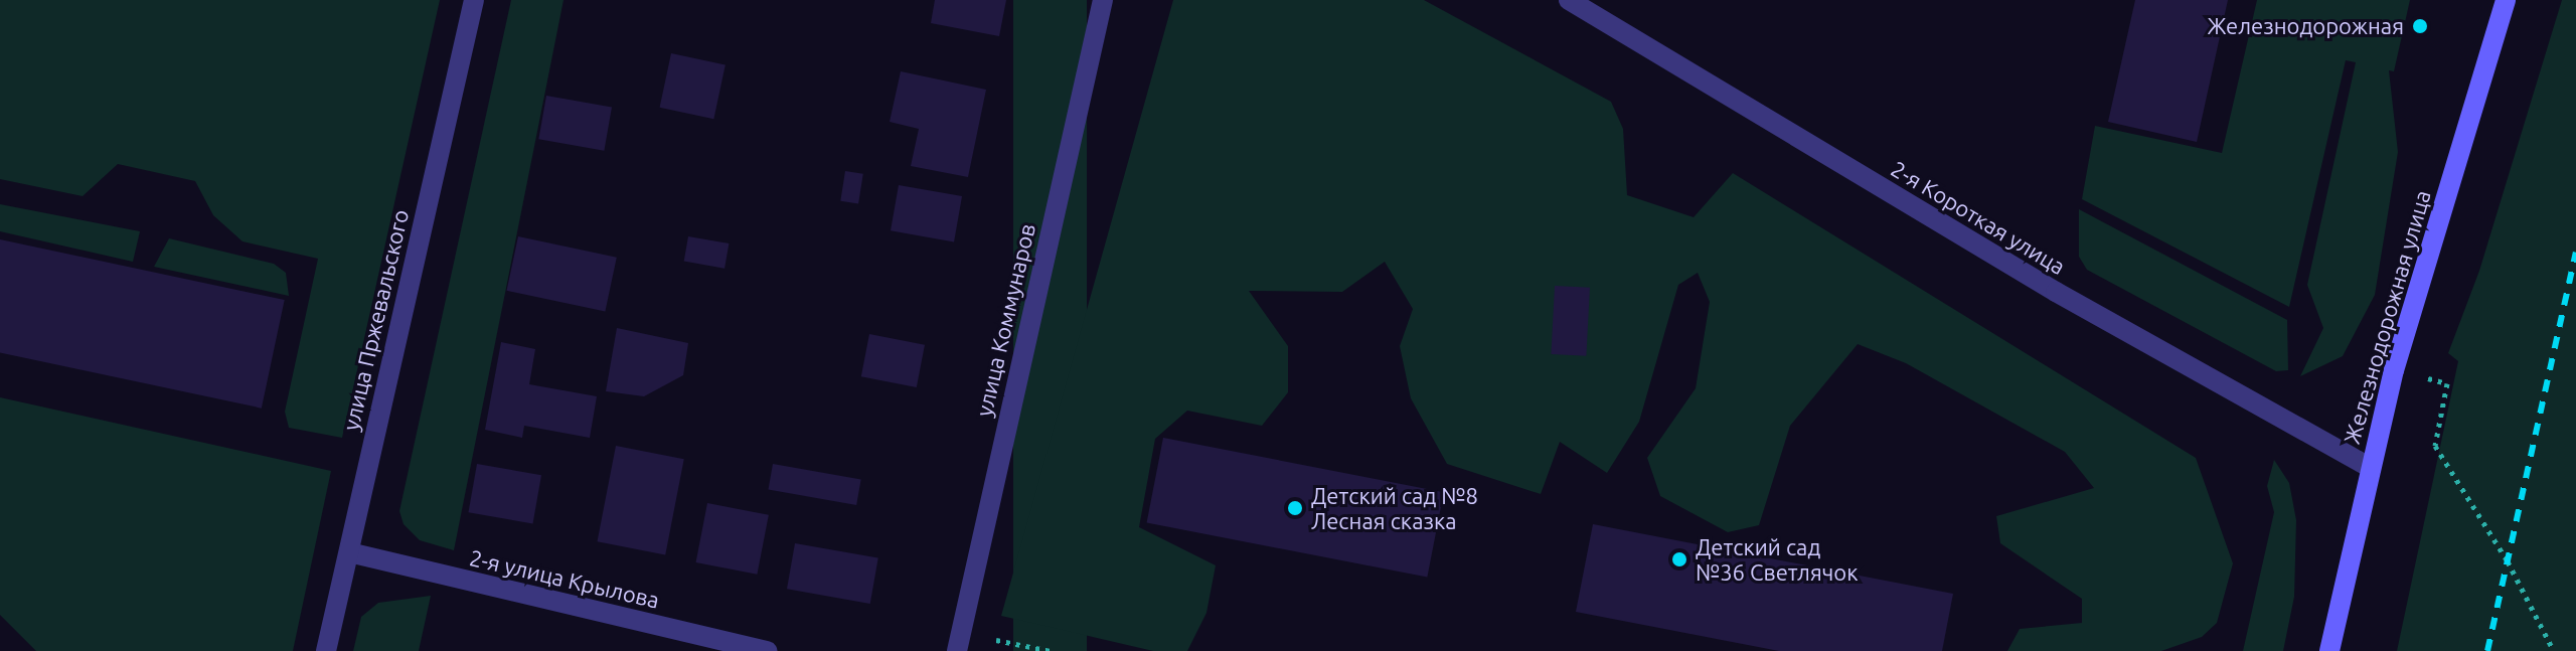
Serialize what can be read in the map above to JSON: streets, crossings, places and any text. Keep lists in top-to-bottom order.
{
  "streets": {
    "main road": ["Железнодорожная улица"],
    "street": [
      "2-я Короткая улица",
      "улица Пржевальского",
      "улица Коммунаров",
      "2-я улица Крылова"
    ]
  },
  "crossings": [
    ["2-я Короткая улица", "Железнодорожная улица"],
    ["улица Пржевальского", "2-я улица Крылова"]
  ],
  "places": ["Железнодорожная", "Детский сад №8 Лесная сказка", "Детский сад №36 Светлячок"]
}
